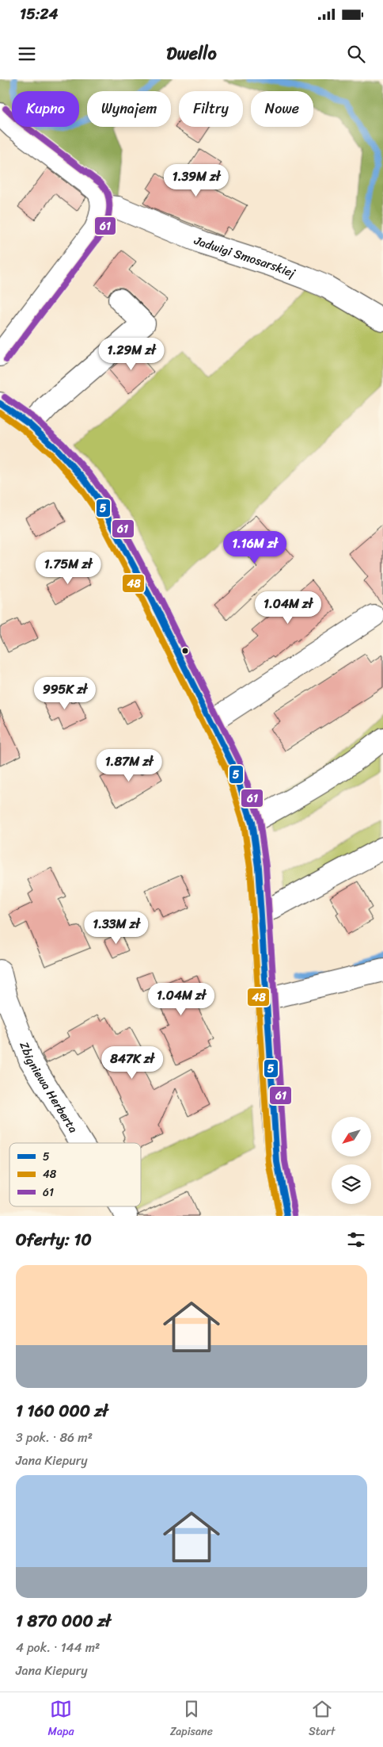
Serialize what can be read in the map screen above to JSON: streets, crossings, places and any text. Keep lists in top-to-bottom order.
{
  "streets": {
    "street": ["Jadwigi Smosarskiej", "Zbigniewa Herberta"]
  },
  "lines": ["transit line 61", "transit line 5", "transit line 48"],
  "legend": ["5", "48", "61"],
  "north": "bottom left",
  "page": {
    "status": "15:24",
    "header": "Dwello",
    "chip": [
      "Kupno",
      "Wynajem",
      "Filtry",
      "Nowe"
    ],
    "price": [
      "1.39M zł",
      "1.29M zł",
      "1.16M zł",
      "1.75M zł",
      "1.04M zł",
      "995K zł",
      "1.87M zł",
      "1.33M zł",
      "1.04M zł",
      "847K zł"
    ],
    "heading": "Oferty: 10",
    "list": [
      {
        "name": "1 160 000 zł",
        "note": "3 pok. · 86 m² · Jana Kiepury"
      },
      {
        "name": "1 870 000 zł",
        "note": "4 pok. · 144 m² · Jana Kiepury"
      }
    ],
    "tabs": ["Mapa", "Zapisane", "Start"]
  }
}
